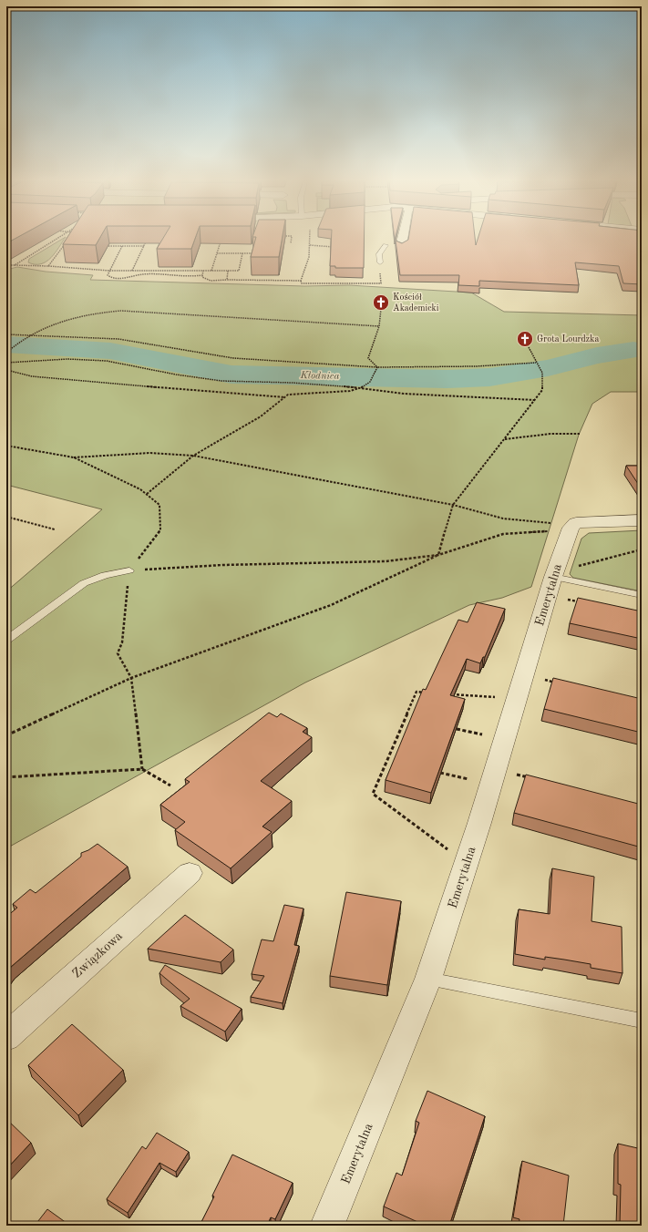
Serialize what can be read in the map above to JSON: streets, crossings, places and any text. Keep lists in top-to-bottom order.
{
  "streets": {
    "street": ["Emerytalna", "Związkowa"]
  },
  "water": ["Kłodnica"],
  "places": {
    "church": ["Kościół Akademicki", "Grota Lourdzka"]
  }
}
